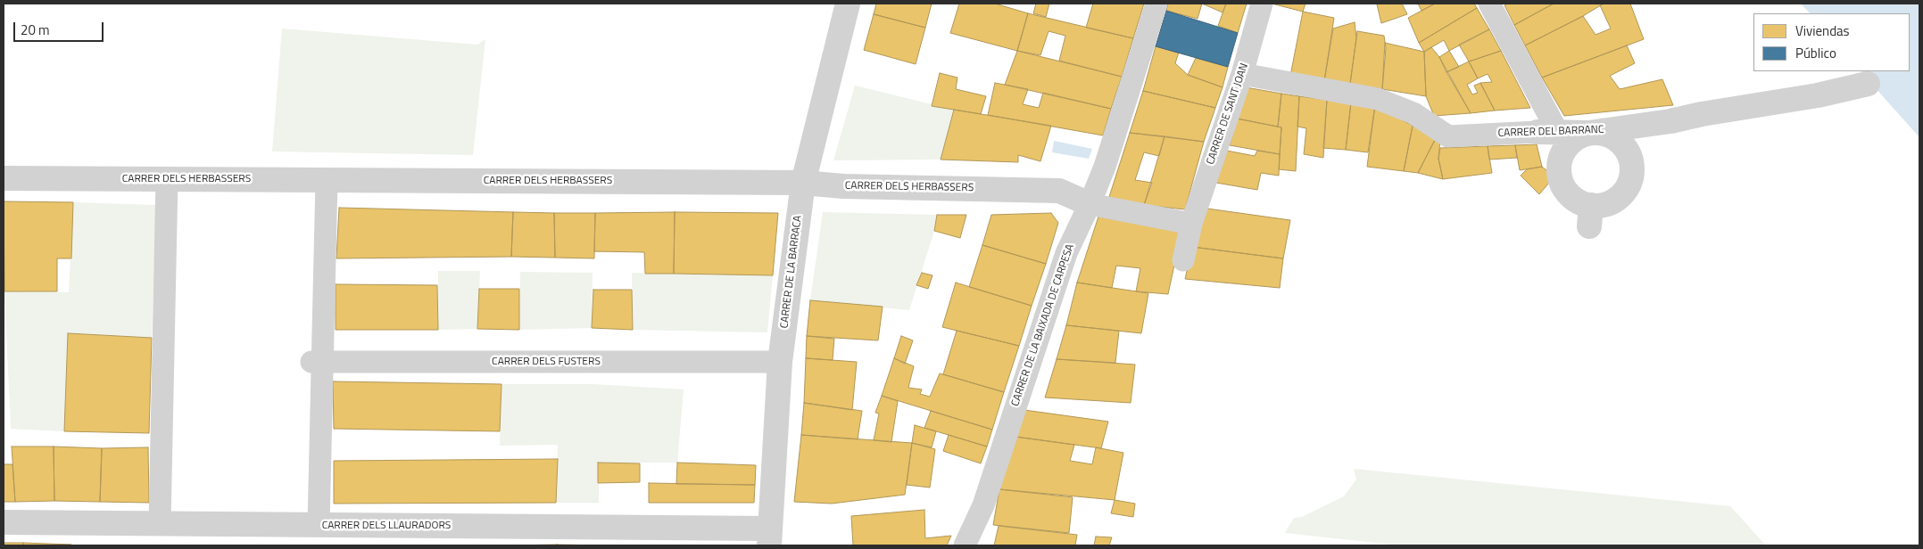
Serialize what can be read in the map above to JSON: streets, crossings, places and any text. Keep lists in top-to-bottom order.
{
  "streets": {
    "street": [
      "CARRER DE SANT JOAN",
      "CARRER DEL BARRANC",
      "CARRER DELS HERBASSERS",
      "CARRER DE LA BARRACA",
      "CARRER DE LA BAIXADA DE CARPESA",
      "CARRER DELS FUSTERS",
      "CARRER DELS LLAURADORS"
    ]
  },
  "crossings": [
    ["CARRER DE SANT JOAN", "CARRER DEL BARRANC"],
    ["CARRER DELS HERBASSERS", "CARRER DE LA BARRACA"],
    ["CARRER DELS HERBASSERS", "CARRER DE LA BAIXADA DE CARPESA"],
    ["CARRER DE LA BARRACA", "CARRER DELS FUSTERS"],
    ["CARRER DE LA BARRACA", "CARRER DELS LLAURADORS"]
  ],
  "legend": ["Viviendas", "Público"],
  "scale_bar": "20 m"
}
